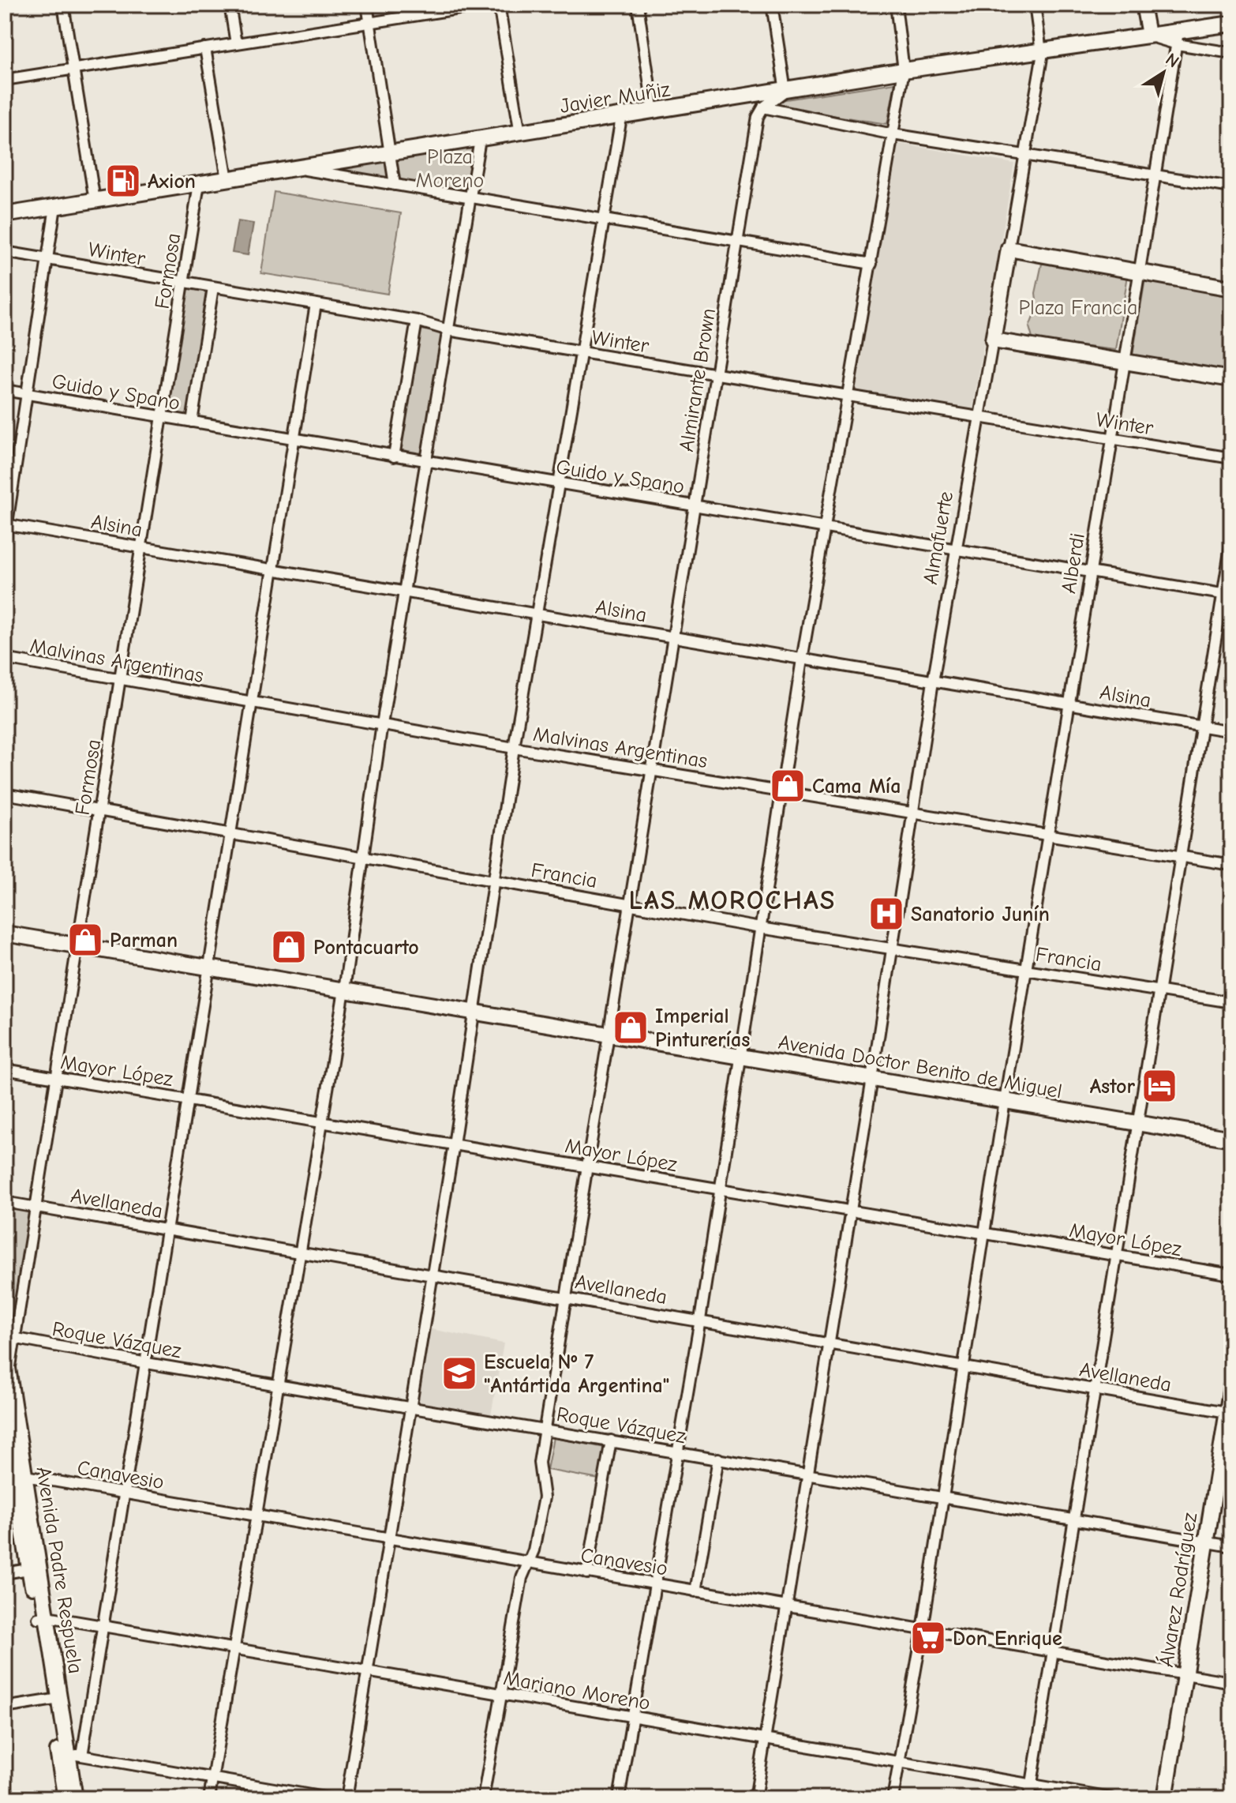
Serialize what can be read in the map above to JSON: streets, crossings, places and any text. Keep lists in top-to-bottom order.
{
  "streets": {
    "main road": [
      "Javier Muñiz",
      "Almafuerte",
      "Avenida Doctor Benito de Miguel",
      "Avenida Padre Respuela",
      "Álvarez Rodríguez"
    ],
    "street": [
      "Winter",
      "Formosa",
      "Almirante Brown",
      "Guido y Spano",
      "Alsina",
      "Alberdi",
      "Malvinas Argentinas",
      "Francia",
      "Mayor López",
      "Avellaneda",
      "Roque Vázquez",
      "Canavesio",
      "Mariano Moreno"
    ]
  },
  "crossings": [
    ["Javier Muñiz", "Formosa"],
    ["Javier Muñiz", "Almafuerte"],
    ["Javier Muñiz", "Alberdi"],
    ["Winter", "Formosa"],
    ["Winter", "Almirante Brown"],
    ["Winter", "Almafuerte"],
    ["Winter", "Alberdi"],
    ["Formosa", "Guido y Spano"],
    ["Formosa", "Alsina"],
    ["Formosa", "Malvinas Argentinas"],
    ["Formosa", "Francia"],
    ["Formosa", "Avenida Doctor Benito de Miguel"],
    ["Formosa", "Mayor López"],
    ["Formosa", "Avellaneda"],
    ["Formosa", "Roque Vázquez"],
    ["Formosa", "Avenida Padre Respuela"],
    ["Almirante Brown", "Guido y Spano"],
    ["Almirante Brown", "Alsina"],
    ["Almirante Brown", "Malvinas Argentinas"],
    ["Almirante Brown", "Francia"],
    ["Almirante Brown", "Avenida Doctor Benito de Miguel"],
    ["Almirante Brown", "Mayor López"],
    ["Almirante Brown", "Avellaneda"],
    ["Almirante Brown", "Roque Vázquez"],
    ["Almirante Brown", "Canavesio"],
    ["Almirante Brown", "Mariano Moreno"],
    ["Guido y Spano", "Almafuerte"],
    ["Guido y Spano", "Alberdi"],
    ["Alsina", "Almafuerte"],
    ["Alsina", "Alberdi"],
    ["Almafuerte", "Malvinas Argentinas"],
    ["Almafuerte", "Francia"],
    ["Almafuerte", "Avenida Doctor Benito de Miguel"],
    ["Almafuerte", "Mayor López"],
    ["Almafuerte", "Avellaneda"],
    ["Almafuerte", "Roque Vázquez"],
    ["Almafuerte", "Canavesio"],
    ["Almafuerte", "Mariano Moreno"],
    ["Alberdi", "Malvinas Argentinas"],
    ["Alberdi", "Francia"],
    ["Alberdi", "Avenida Doctor Benito de Miguel"],
    ["Alberdi", "Mayor López"],
    ["Alberdi", "Avellaneda"],
    ["Alberdi", "Roque Vázquez"],
    ["Alberdi", "Canavesio"],
    ["Alberdi", "Mariano Moreno"],
    ["Avellaneda", "Álvarez Rodríguez"],
    ["Roque Vázquez", "Avenida Padre Respuela"],
    ["Roque Vázquez", "Álvarez Rodríguez"],
    ["Canavesio", "Avenida Padre Respuela"],
    ["Canavesio", "Álvarez Rodríguez"],
    ["Avenida Padre Respuela", "Mariano Moreno"]
  ],
  "districts": ["LAS MOROCHAS"],
  "parks": ["Plaza Moreno", "Plaza Francia"],
  "places": {
    "fuel station": ["Axion"],
    "shop": [
      "Cama Mía",
      "Parman",
      "Pontacuarto",
      "Imperial Pinturerías"
    ],
    "hospital": ["Sanatorio Junín"],
    "hotel": ["Astor"],
    "school or university": ["Escuela Nº 7 \"Antártida Argentina\""],
    "supermarket": ["Don Enrique"]
  },
  "north": "top right"
}
